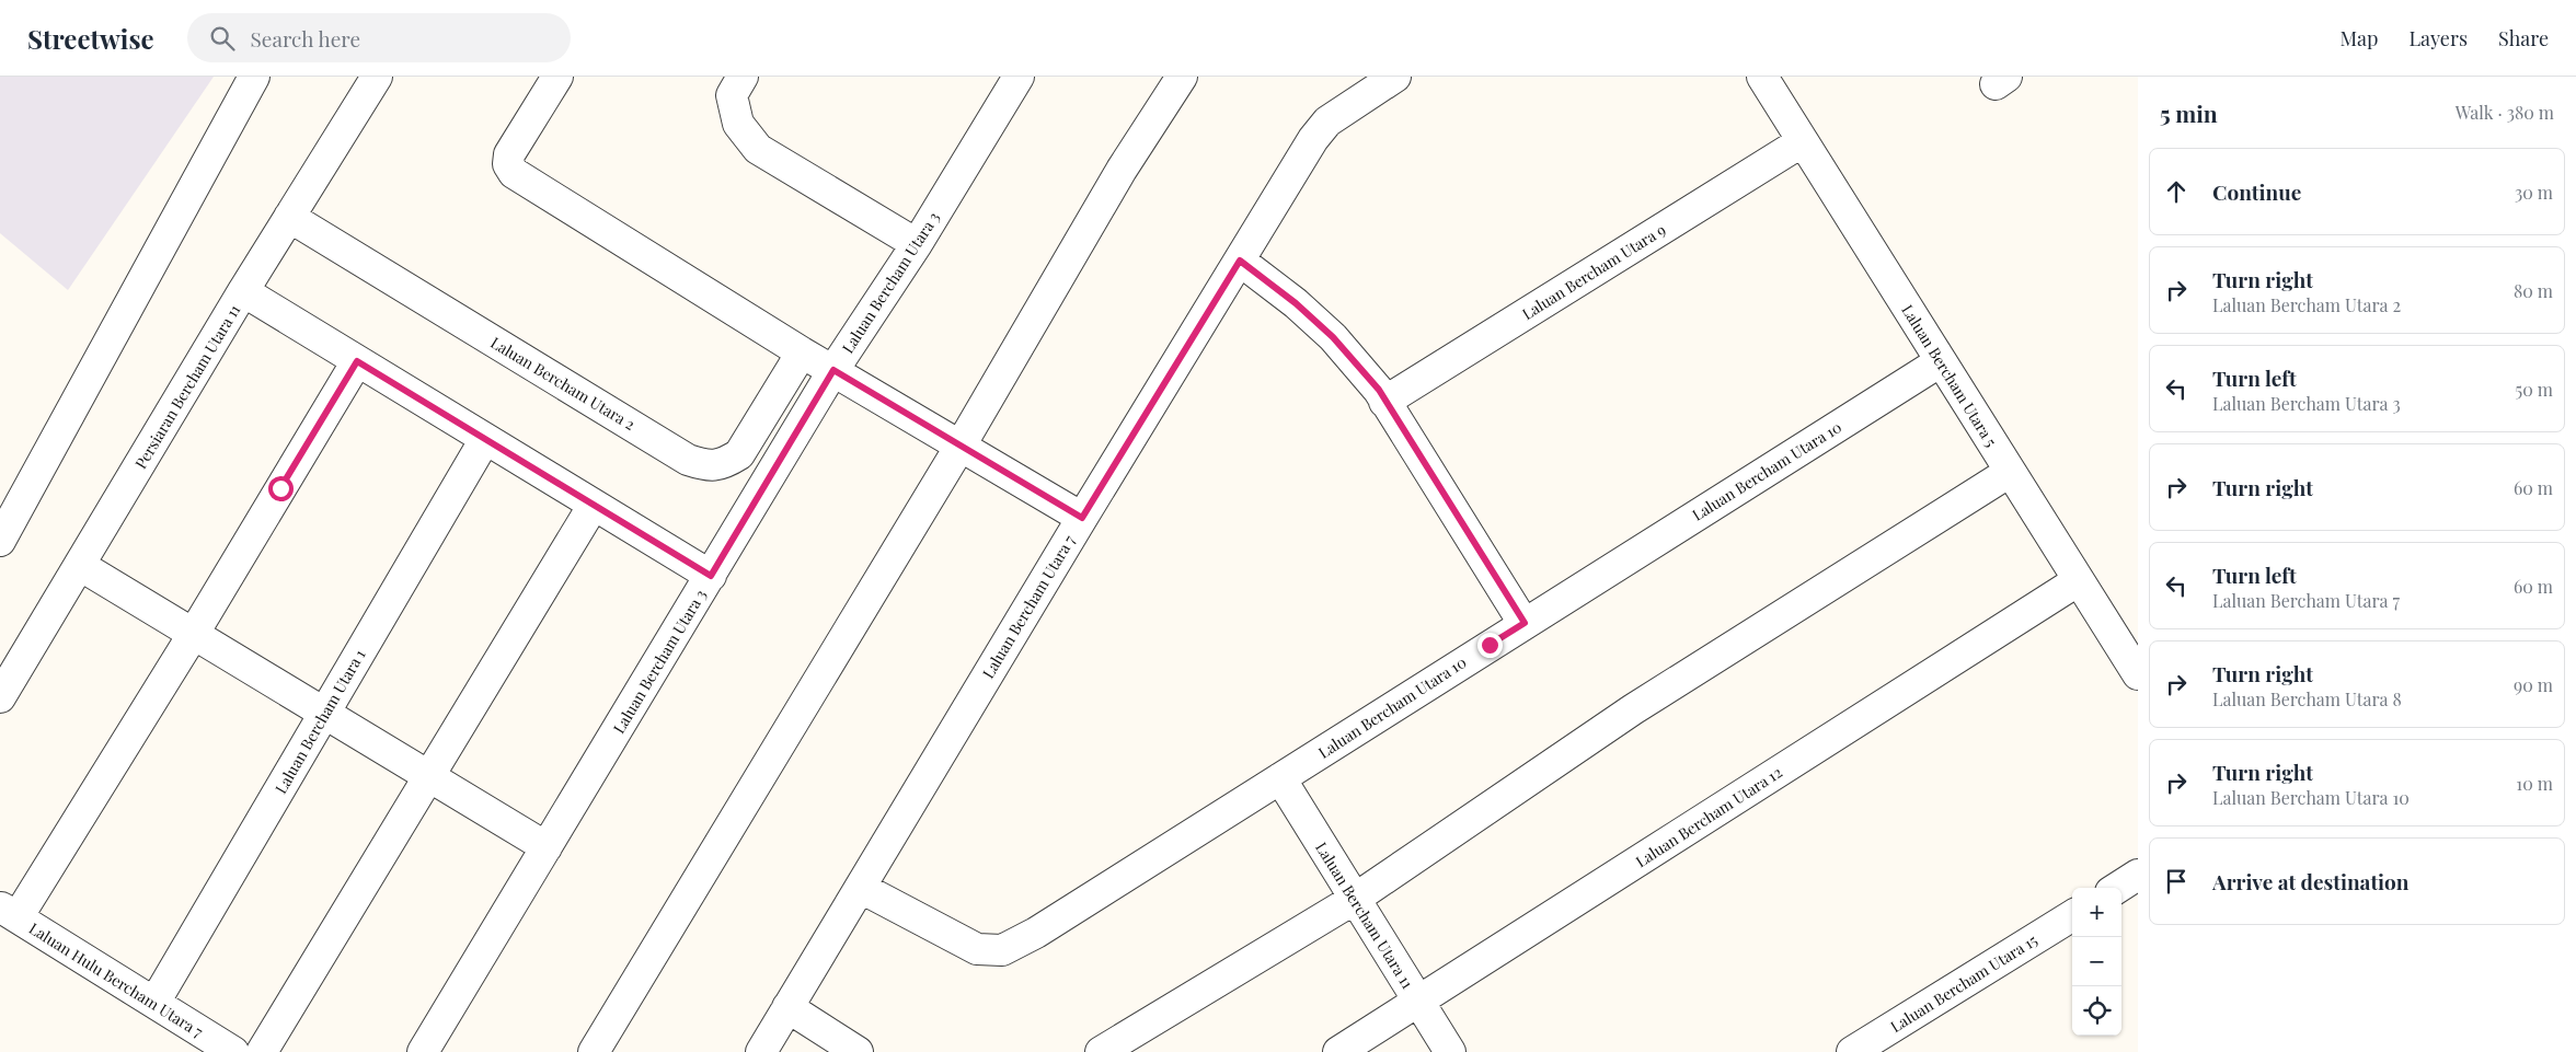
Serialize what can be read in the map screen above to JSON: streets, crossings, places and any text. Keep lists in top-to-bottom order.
{
  "streets": {
    "street": [
      "Laluan Bercham Utara 9",
      "Laluan Bercham Utara 3",
      "Laluan Bercham Utara 5",
      "Laluan Bercham Utara 2",
      "Persiaran Bercham Utara 11",
      "Laluan Bercham Utara 10",
      "Laluan Bercham Utara 7",
      "Laluan Bercham Utara 1",
      "Laluan Bercham Utara 12",
      "Laluan Bercham Utara 11",
      "Laluan Hulu Bercham Utara 7",
      "Laluan Bercham Utara 15"
    ]
  },
  "crossings": [
    ["Laluan Bercham Utara 9", "Laluan Bercham Utara 5"],
    ["Laluan Bercham Utara 5", "Laluan Bercham Utara 10"],
    ["Laluan Bercham Utara 5", "Laluan Bercham Utara 12"],
    ["Laluan Bercham Utara 2", "Persiaran Bercham Utara 11"],
    ["Laluan Bercham Utara 10", "Laluan Bercham Utara 7"],
    ["Laluan Bercham Utara 10", "Laluan Bercham Utara 11"],
    ["Laluan Bercham Utara 1", "Laluan Hulu Bercham Utara 7"],
    ["Laluan Bercham Utara 12", "Laluan Bercham Utara 11"]
  ],
  "page": {
    "header": "Streetwise",
    "search": "Search here",
    "nav": ["Map", "Layers", "Share"],
    "heading": ["5 min", "Walk · 380 m"],
    "list": [
      ["Continue", "30 m"],
      ["Turn right", "Laluan Bercham Utara 2", "80 m"],
      ["Turn left", "Laluan Bercham Utara 3", "50 m"],
      ["Turn right", "60 m"],
      ["Turn left", "Laluan Bercham Utara 7", "60 m"],
      ["Turn right", "Laluan Bercham Utara 8", "90 m"],
      ["Turn right", "Laluan Bercham Utara 10", "10 m"],
      "Arrive at destination"
    ],
    "map_buttons": ["+", "−"]
  }
}
